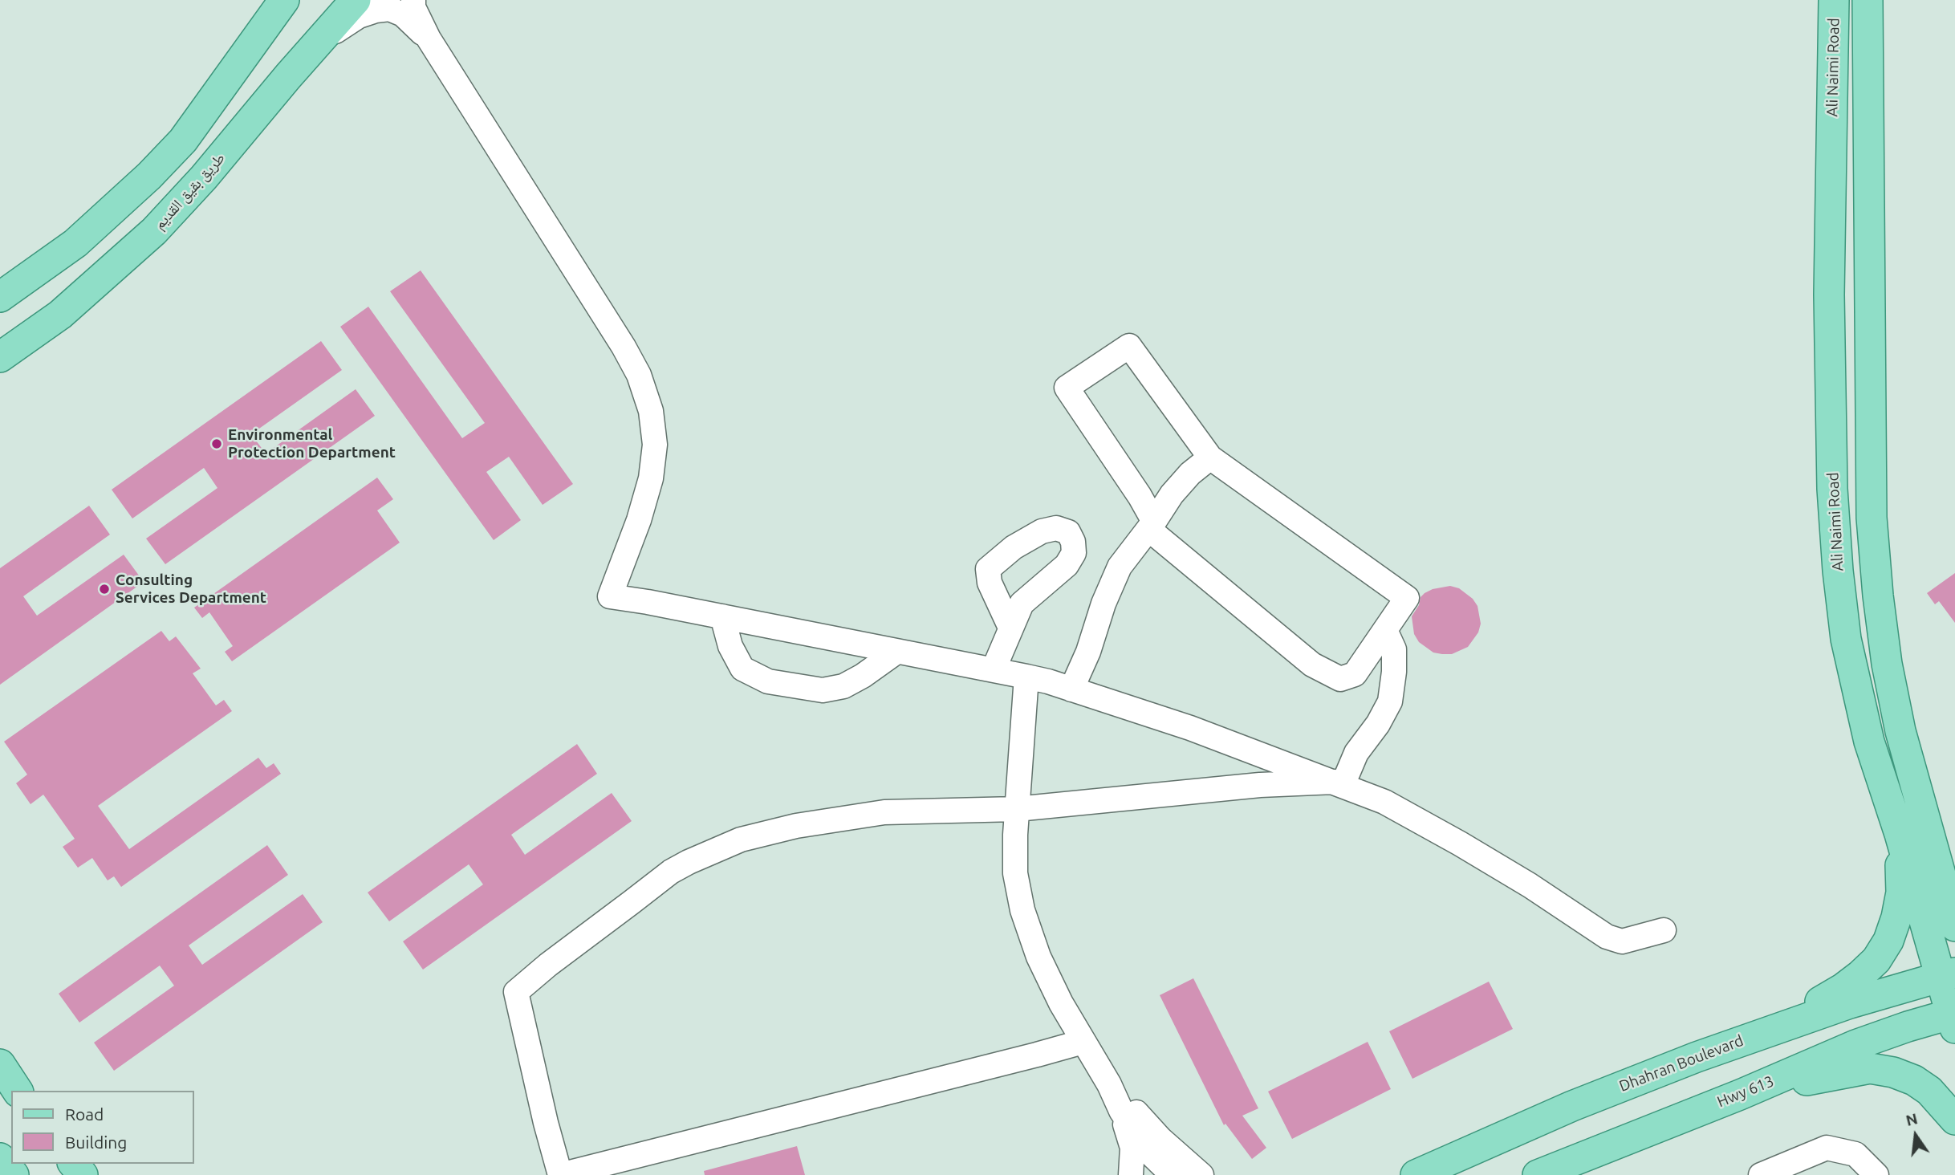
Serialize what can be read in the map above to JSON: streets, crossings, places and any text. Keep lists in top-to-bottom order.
{
  "streets": {
    "main road": [
      "Ali Naimi Road",
      "طريق بقيق القديم",
      "Dhahran Boulevard",
      "Hwy 613"
    ]
  },
  "crossings": [
    ["Ali Naimi Road", "Dhahran Boulevard"],
    ["Ali Naimi Road", "Hwy 613"]
  ],
  "places": ["Environmental Protection Department", "Consulting Services Department"],
  "legend": ["Road", "Building"],
  "north": "top"
}
